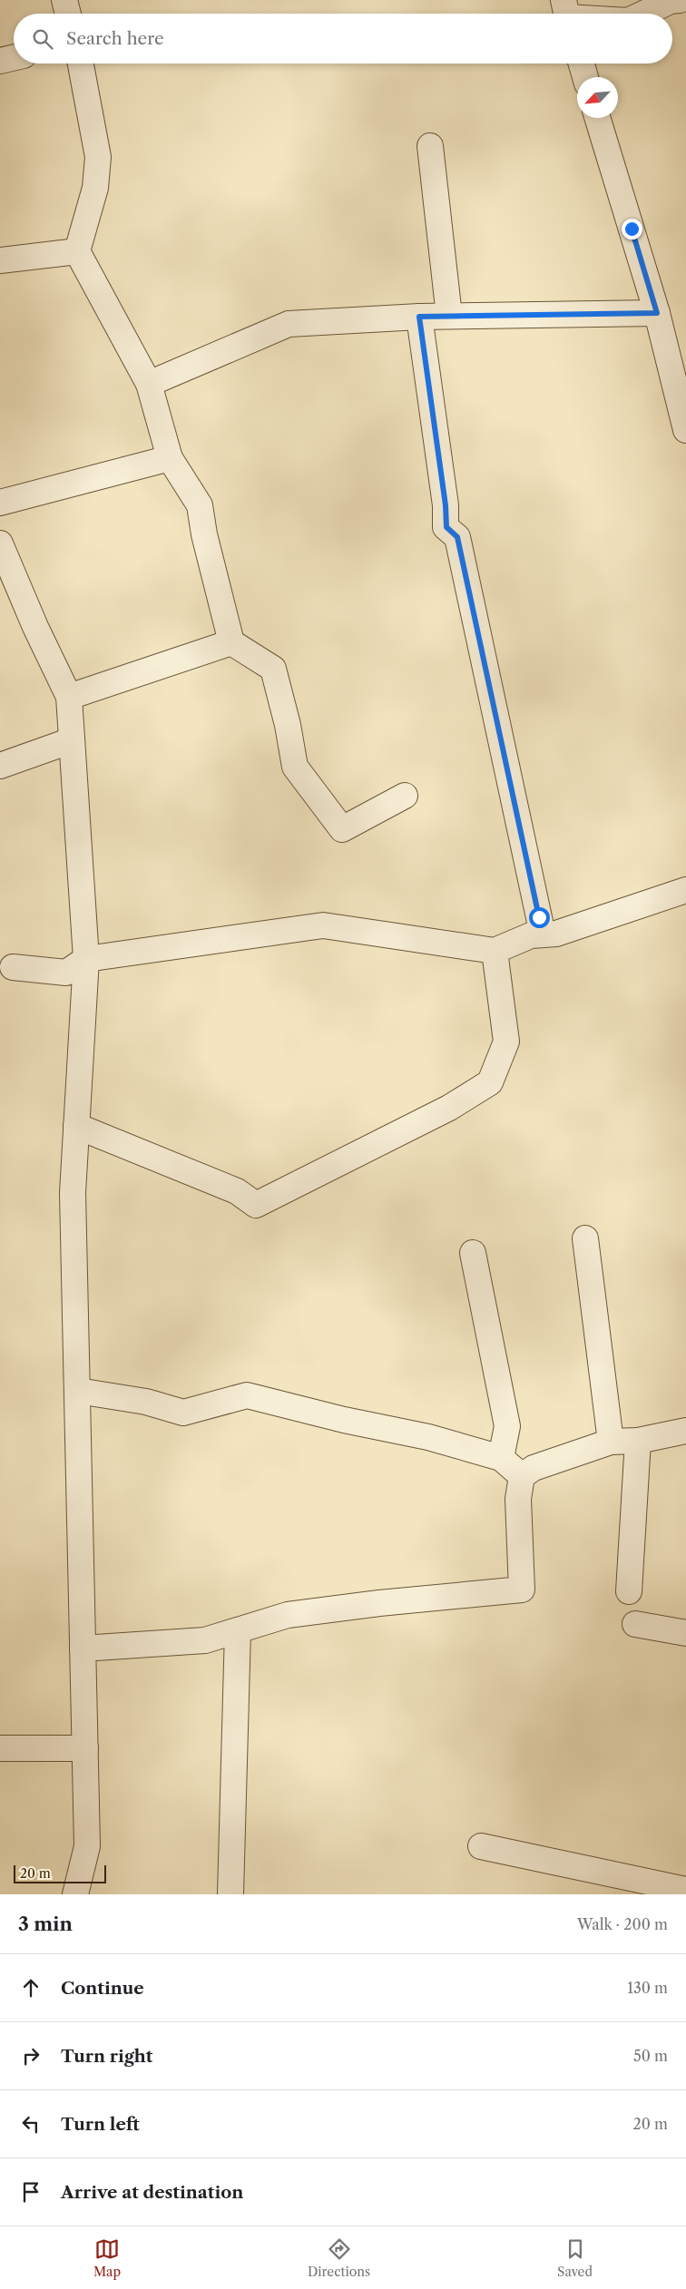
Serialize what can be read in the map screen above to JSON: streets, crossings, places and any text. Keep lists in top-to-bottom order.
{
  "scale_bar": "20 m",
  "north": "bottom left",
  "page": {
    "search": "Search here",
    "scale": "20 m",
    "heading": ["3 min", "Walk · 200 m"],
    "list": [
      ["Continue", "130 m"],
      ["Turn right", "50 m"],
      ["Turn left", "20 m"],
      "Arrive at destination"
    ],
    "nav": ["Map", "Directions", "Saved"]
  }
}
